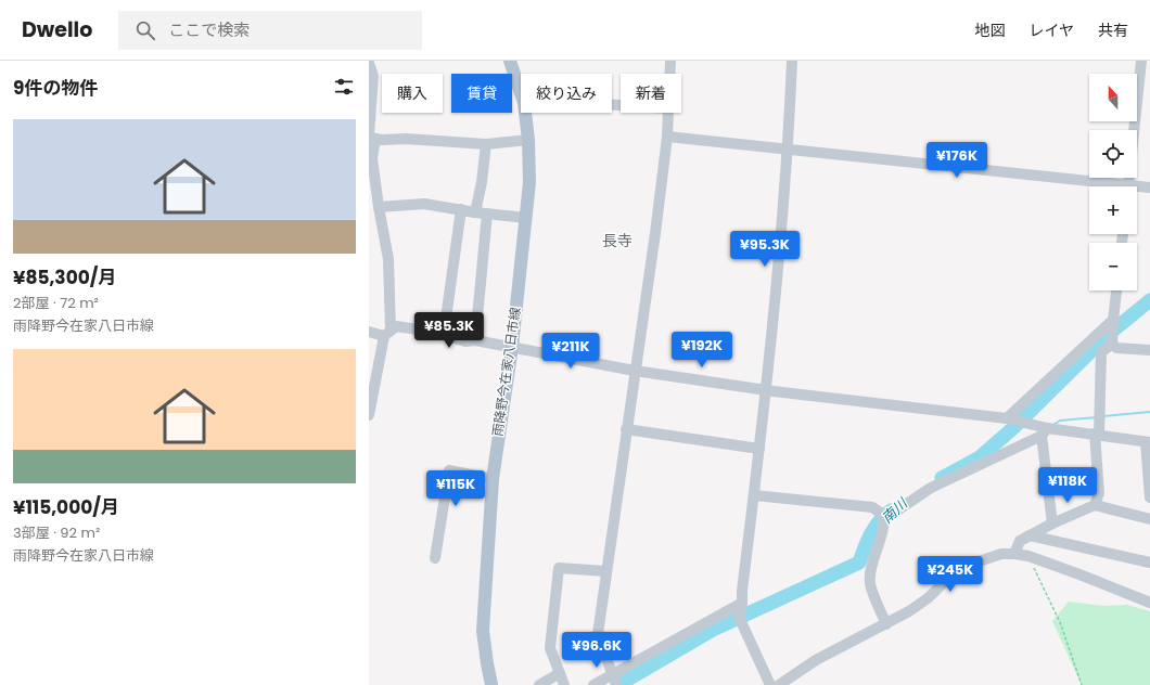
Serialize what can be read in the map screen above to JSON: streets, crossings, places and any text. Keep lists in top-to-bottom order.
{
  "streets": {
    "main road": ["雨降野今在家八日市線"]
  },
  "districts": ["長寺"],
  "water": ["南川"],
  "north": "top",
  "page": {
    "header": "Dwello",
    "search": "ここで検索",
    "nav": ["地図", "レイヤ", "共有"],
    "heading": "9件の物件",
    "map_buttons": ["+", "−"],
    "chip": [
      "購入",
      "賃貸",
      "絞り込み",
      "新着"
    ],
    "list": [
      {
        "name": "¥85,300/月",
        "note": "2部屋 · 72 m² · 雨降野今在家八日市線"
      },
      {
        "name": "¥115,000/月",
        "note": "3部屋 · 92 m² · 雨降野今在家八日市線"
      }
    ],
    "price": [
      "¥176K",
      "¥95.3K",
      "¥85.3K",
      "¥192K",
      "¥211K",
      "¥118K",
      "¥115K",
      "¥245K",
      "¥96.6K"
    ]
  }
}
